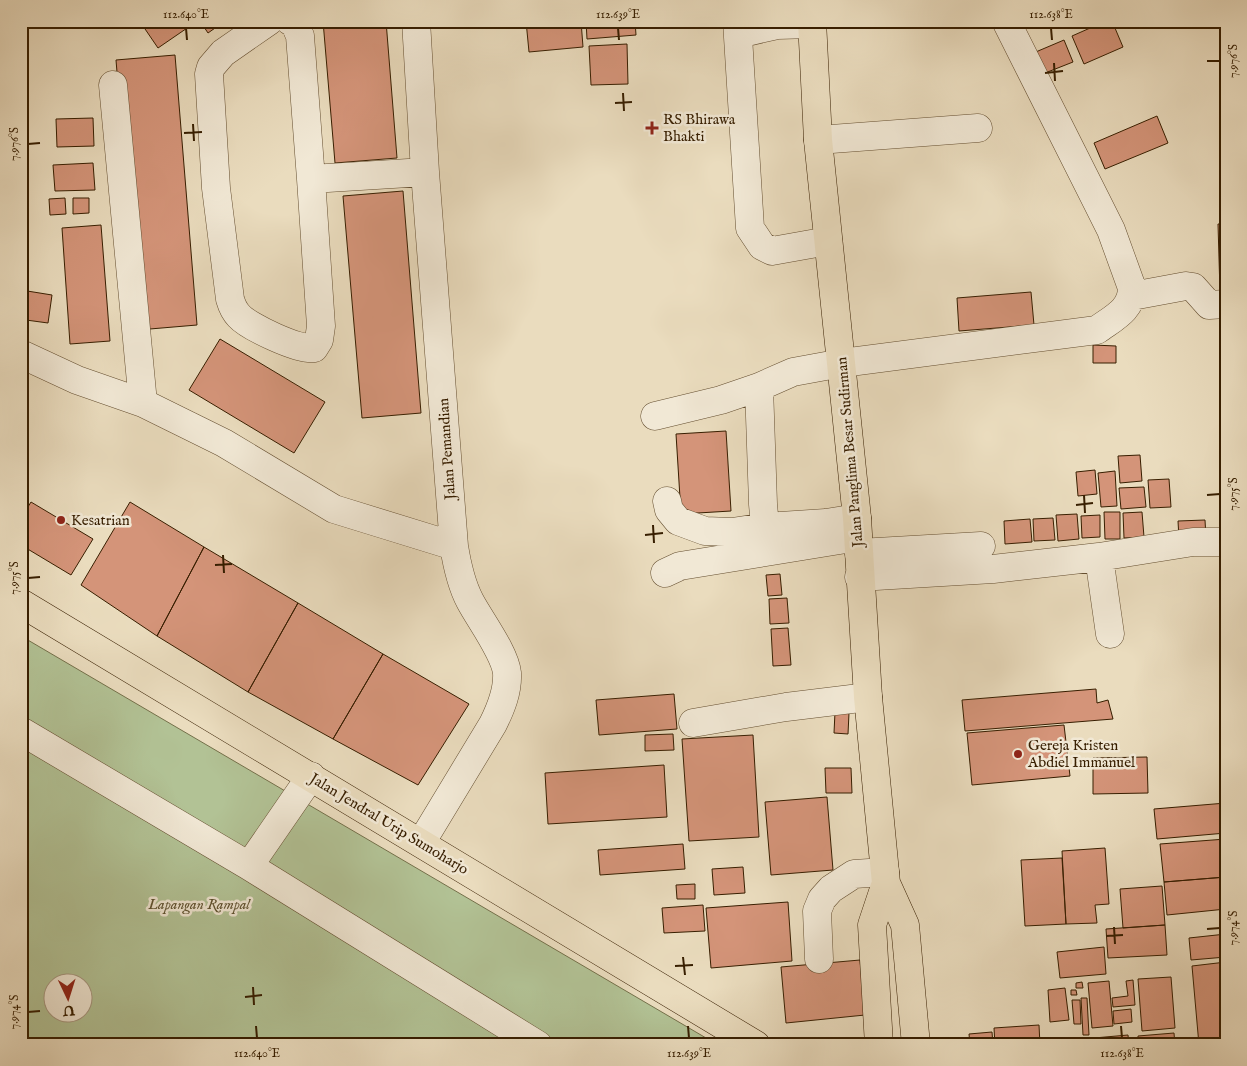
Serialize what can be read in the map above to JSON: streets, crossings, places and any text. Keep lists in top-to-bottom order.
{
  "streets": {
    "main road": ["Jalan Panglima Besar Sudirman", "Jalan Jendral Urip Sumoharjo"],
    "street": ["Jalan Pemandian"]
  },
  "crossings": [
    ["Jalan Pemandian", "Jalan Jendral Urip Sumoharjo"]
  ],
  "parks": ["Lapangan Rampal"],
  "places": {
    "health": ["RS Bhirawa Bhakti"],
    "other": ["Kesatrian", "Gereja Kristen Abdiel Immanuel"]
  },
  "north": "bottom",
  "coordinates": [
    "112.640°E",
    "112.639°E",
    "112.638°E",
    "7.976°S",
    "7.975°S",
    "7.974°S"
  ]
}
